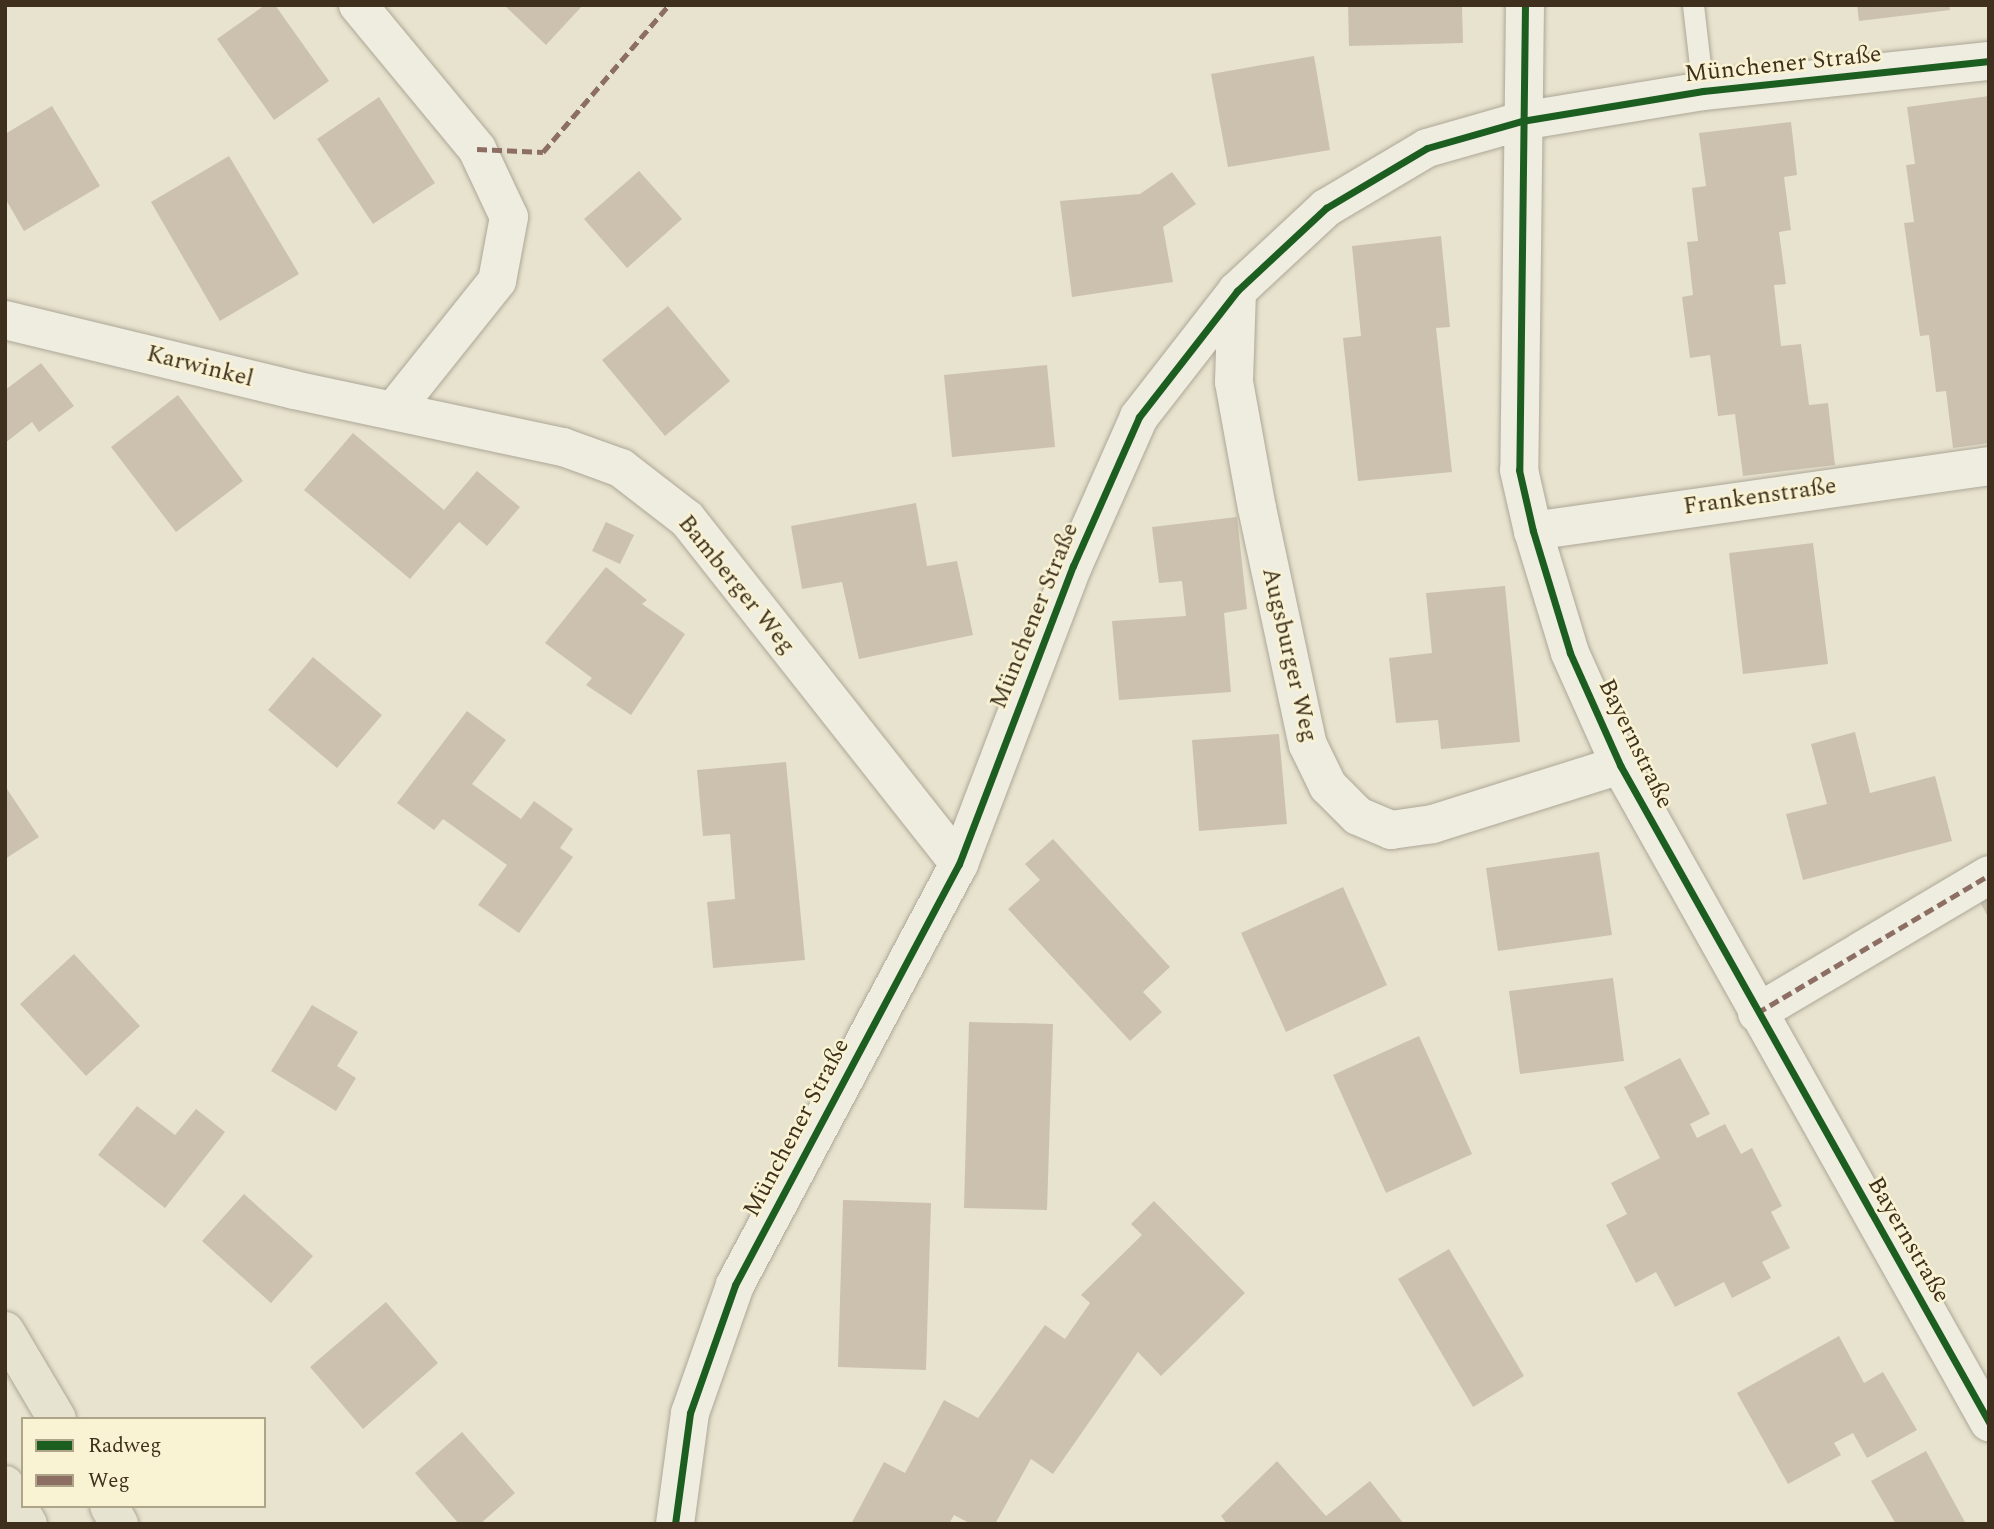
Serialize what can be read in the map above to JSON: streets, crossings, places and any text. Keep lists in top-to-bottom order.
{
  "streets": {
    "street": [
      "Münchener Straße",
      "Karwinkel",
      "Frankenstraße",
      "Bamberger Weg",
      "Augsburger Weg",
      "Bayernstraße"
    ]
  },
  "crossings": [
    ["Münchener Straße", "Bamberger Weg"],
    ["Münchener Straße", "Augsburger Weg"],
    ["Münchener Straße", "Bayernstraße"],
    ["Karwinkel", "Bamberger Weg"],
    ["Frankenstraße", "Bayernstraße"],
    ["Augsburger Weg", "Bayernstraße"]
  ],
  "legend": ["Radweg", "Weg"]
}
